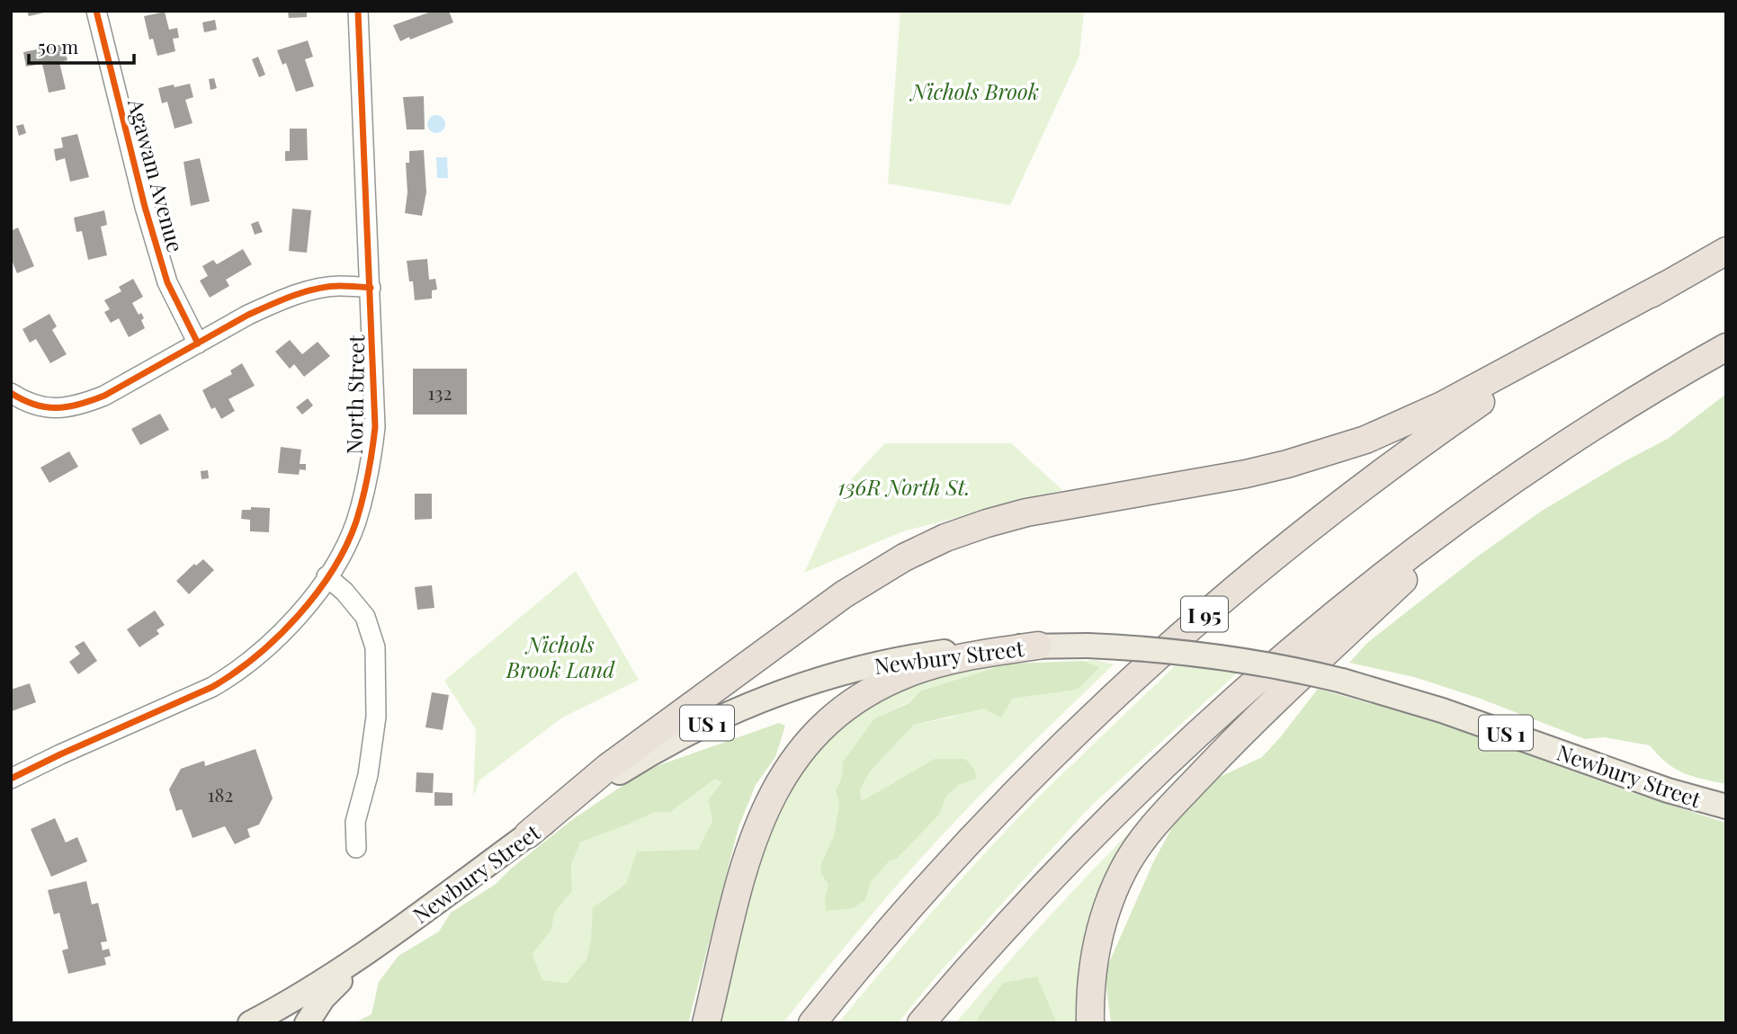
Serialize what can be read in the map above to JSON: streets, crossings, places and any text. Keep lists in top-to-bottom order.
{
  "streets": {
    "highway": ["I 95"],
    "main road": ["Newbury Street", "US 1"],
    "street": ["Agawam Avenue", "North Street"]
  },
  "parks": ["Nichols Brook", "136R North St.", "Nichols Brook Land"],
  "house_numbers": ["132", "182"],
  "scale_bar": "50 m"
}
